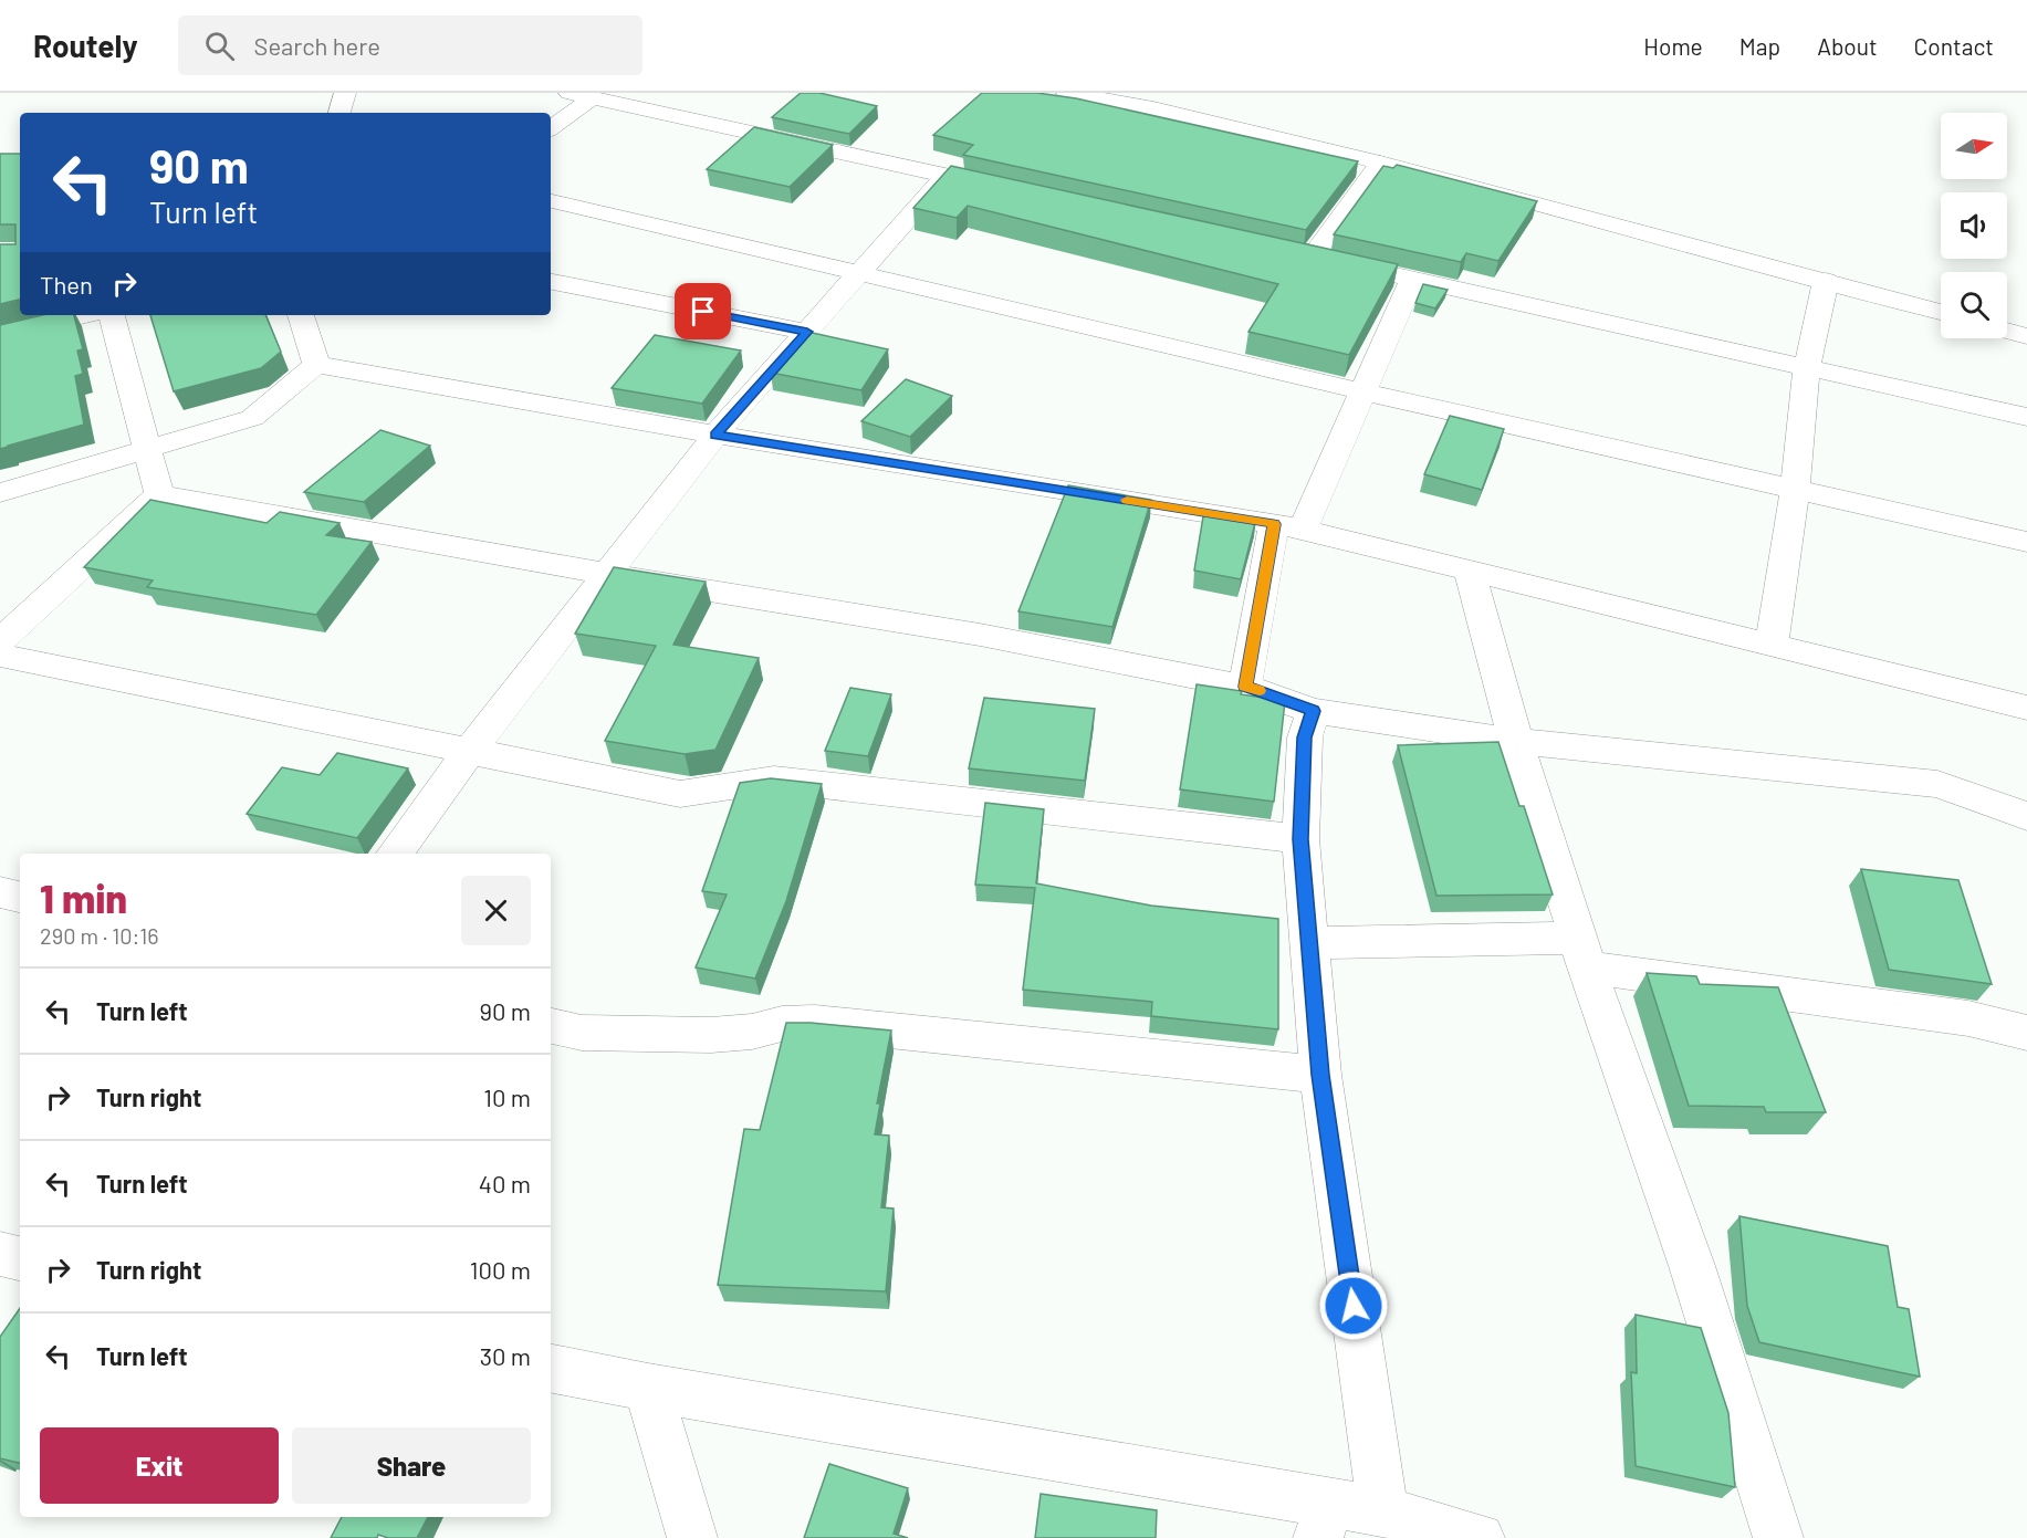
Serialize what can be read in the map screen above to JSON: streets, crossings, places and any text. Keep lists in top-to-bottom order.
{
  "north": "right",
  "page": {
    "header": "Routely",
    "search": "Search here",
    "nav": [
      "Home",
      "Map",
      "About",
      "Contact"
    ],
    "turn": ["90 m", "Turn left"],
    "then": "Then",
    "heading": ["1 min", "290 m · 10:16"],
    "list": [
      {
        "name": "Turn left",
        "value": "90 m"
      },
      {
        "name": "Turn right",
        "value": "10 m"
      },
      {
        "name": "Turn left",
        "value": "40 m"
      },
      {
        "name": "Turn right",
        "value": "100 m"
      },
      {
        "name": "Turn left",
        "value": "30 m"
      }
    ],
    "buttons": ["Exit", "Share"]
  }
}
